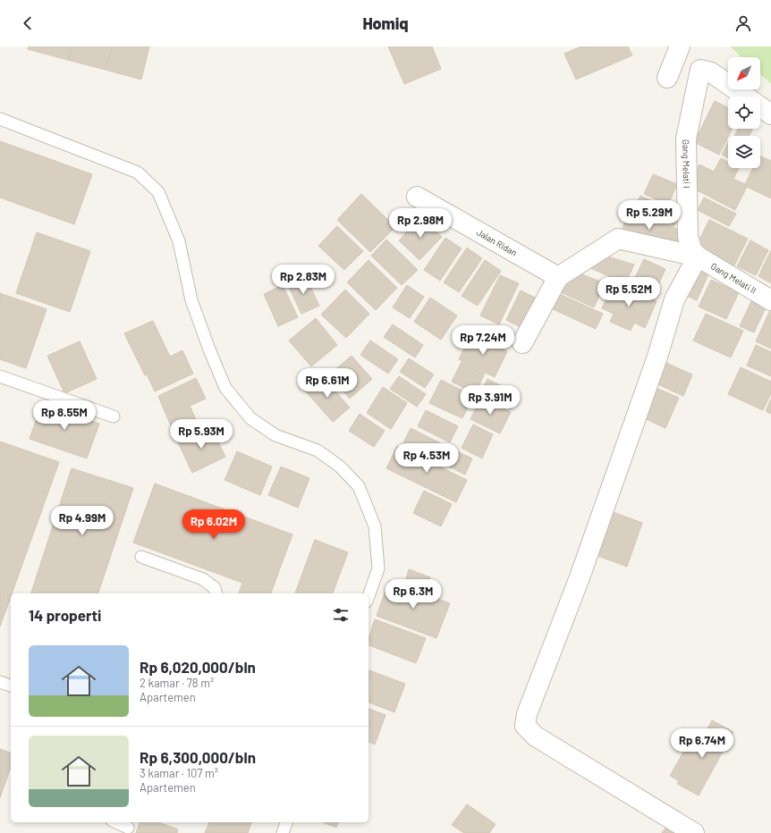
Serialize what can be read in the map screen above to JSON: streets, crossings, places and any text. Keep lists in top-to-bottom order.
{
  "streets": {
    "street": ["Gang Melati I", "Jalan Ridan", "Gang Melati II"]
  },
  "crossings": [
    ["Gang Melati I", "Gang Melati II"]
  ],
  "north": "bottom left",
  "page": {
    "header": "Homiq",
    "price": [
      "Rp 5.29M",
      "Rp 2.98M",
      "Rp 2.83M",
      "Rp 5.52M",
      "Rp 7.24M",
      "Rp 6.61M",
      "Rp 3.91M",
      "Rp 8.55M",
      "Rp 5.93M",
      "Rp 4.53M",
      "Rp 4.99M",
      "Rp 6.02M",
      "Rp 6.3M",
      "Rp 6.74M"
    ],
    "heading": "14 properti",
    "list": [
      {
        "name": "Rp 6,020,000/bln",
        "note": "2 kamar · 78 m² · Apartemen"
      },
      {
        "name": "Rp 6,300,000/bln",
        "note": "3 kamar · 107 m² · Apartemen"
      }
    ]
  }
}
